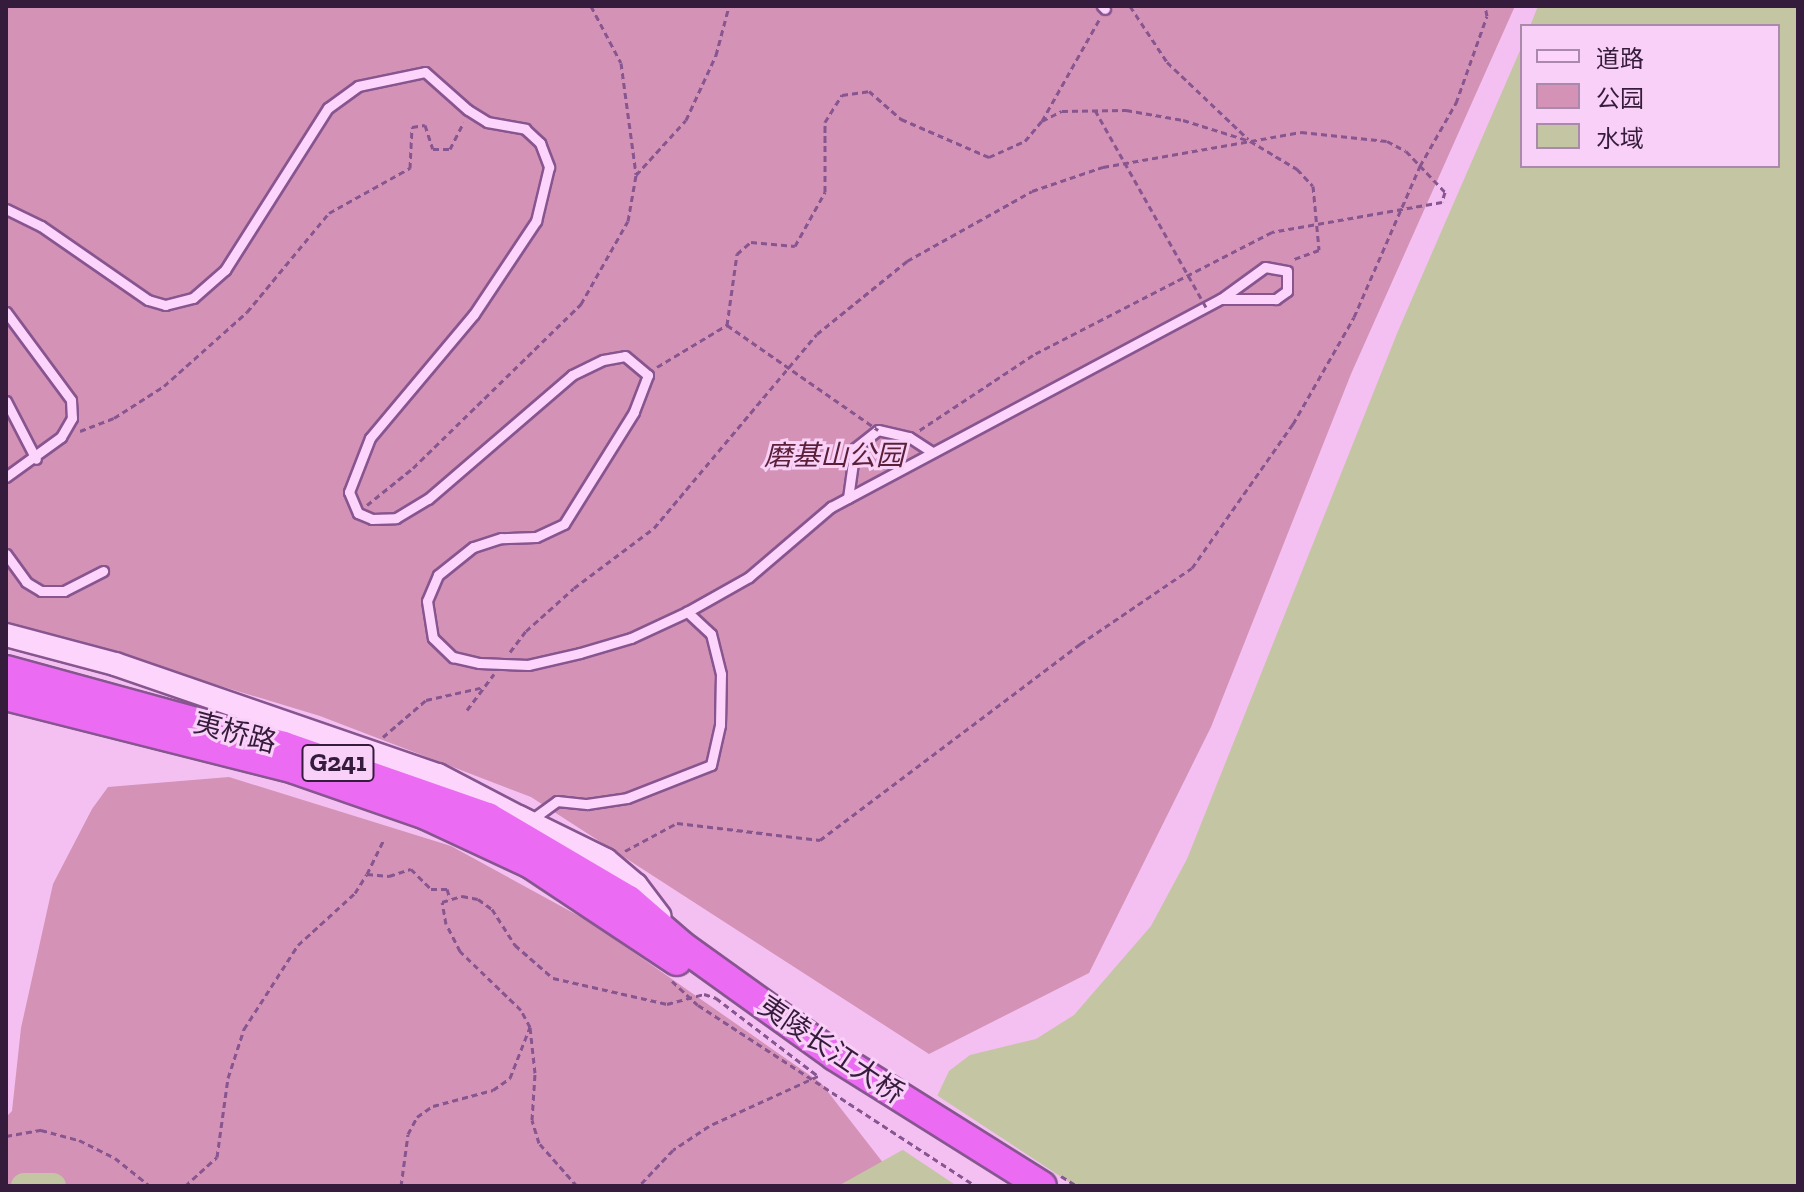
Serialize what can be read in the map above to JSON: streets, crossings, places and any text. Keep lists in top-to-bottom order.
{
  "streets": {
    "highway": ["夷桥路", "G241", "夷陵长江大桥"]
  },
  "crossings": [
    ["夷桥路", "夷陵长江大桥"]
  ],
  "parks": ["磨基山公园"],
  "legend": ["道路", "公园", "水域"]
}
